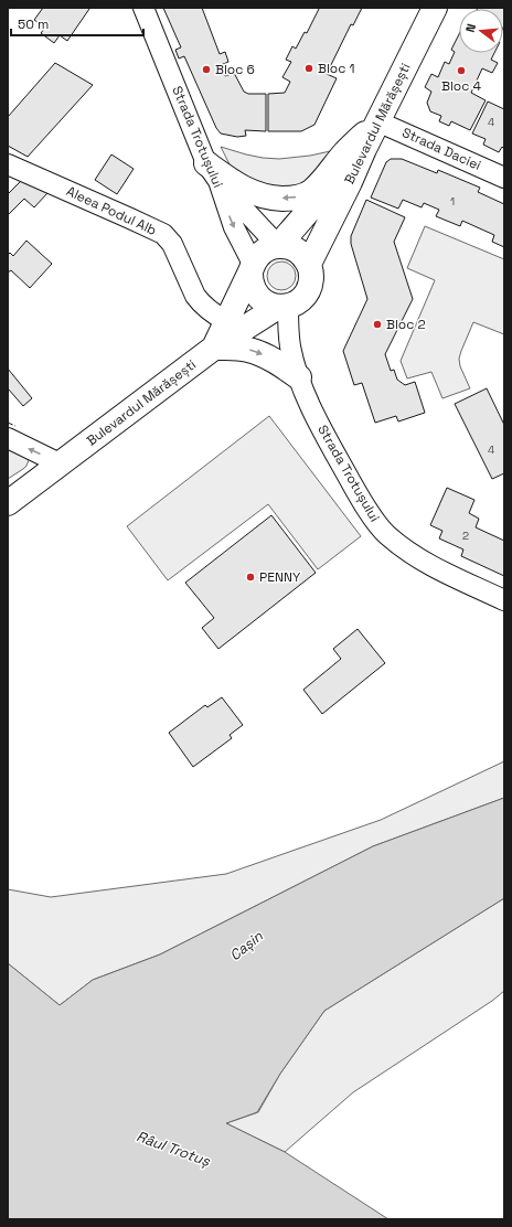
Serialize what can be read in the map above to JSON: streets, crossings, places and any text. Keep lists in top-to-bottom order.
{
  "streets": {
    "main road": ["Bulevardul Mărășești"],
    "street": ["Strada Trotușului", "Strada Daciei", "Aleea Podul Alb"]
  },
  "crossings": [
    ["Bulevardul Mărășești", "Strada Trotușului"],
    ["Bulevardul Mărășești", "Strada Daciei"]
  ],
  "water": ["Cașin", "Râul Trotuș"],
  "places": [
    "Bloc 1",
    "Bloc 6",
    "Bloc 4",
    "Bloc 2",
    "PENNY"
  ],
  "house_numbers": [
    "4",
    "1",
    "4",
    "2"
  ],
  "scale_bar": "50 m",
  "north": "left"
}
